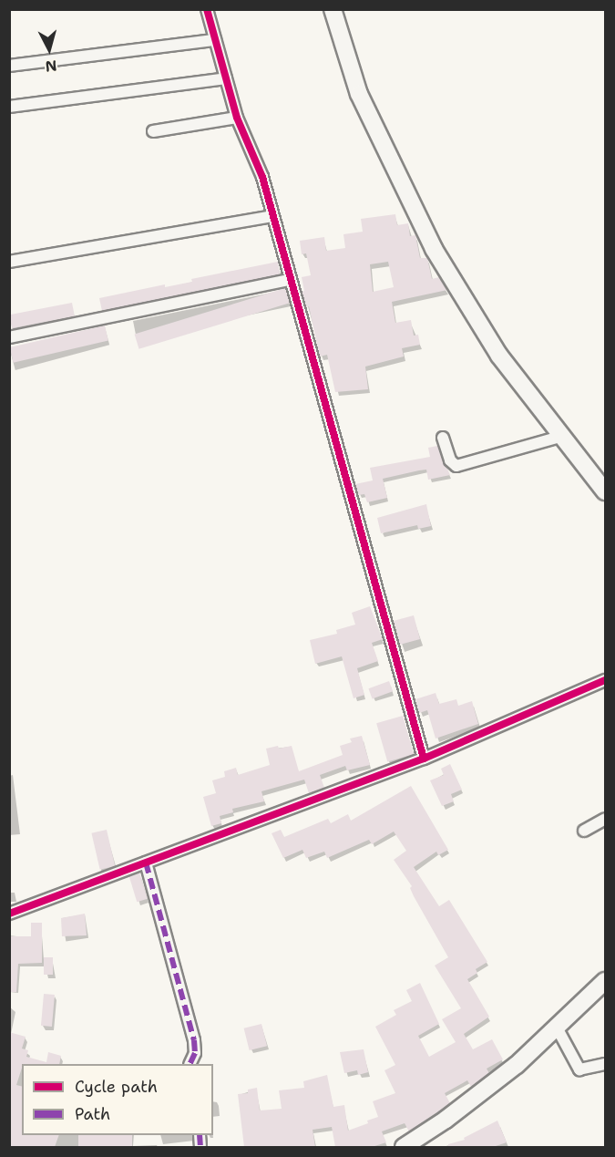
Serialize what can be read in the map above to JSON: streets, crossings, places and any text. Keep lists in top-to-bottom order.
{
  "legend": ["Cycle path", "Path"],
  "north": "bottom"
}
